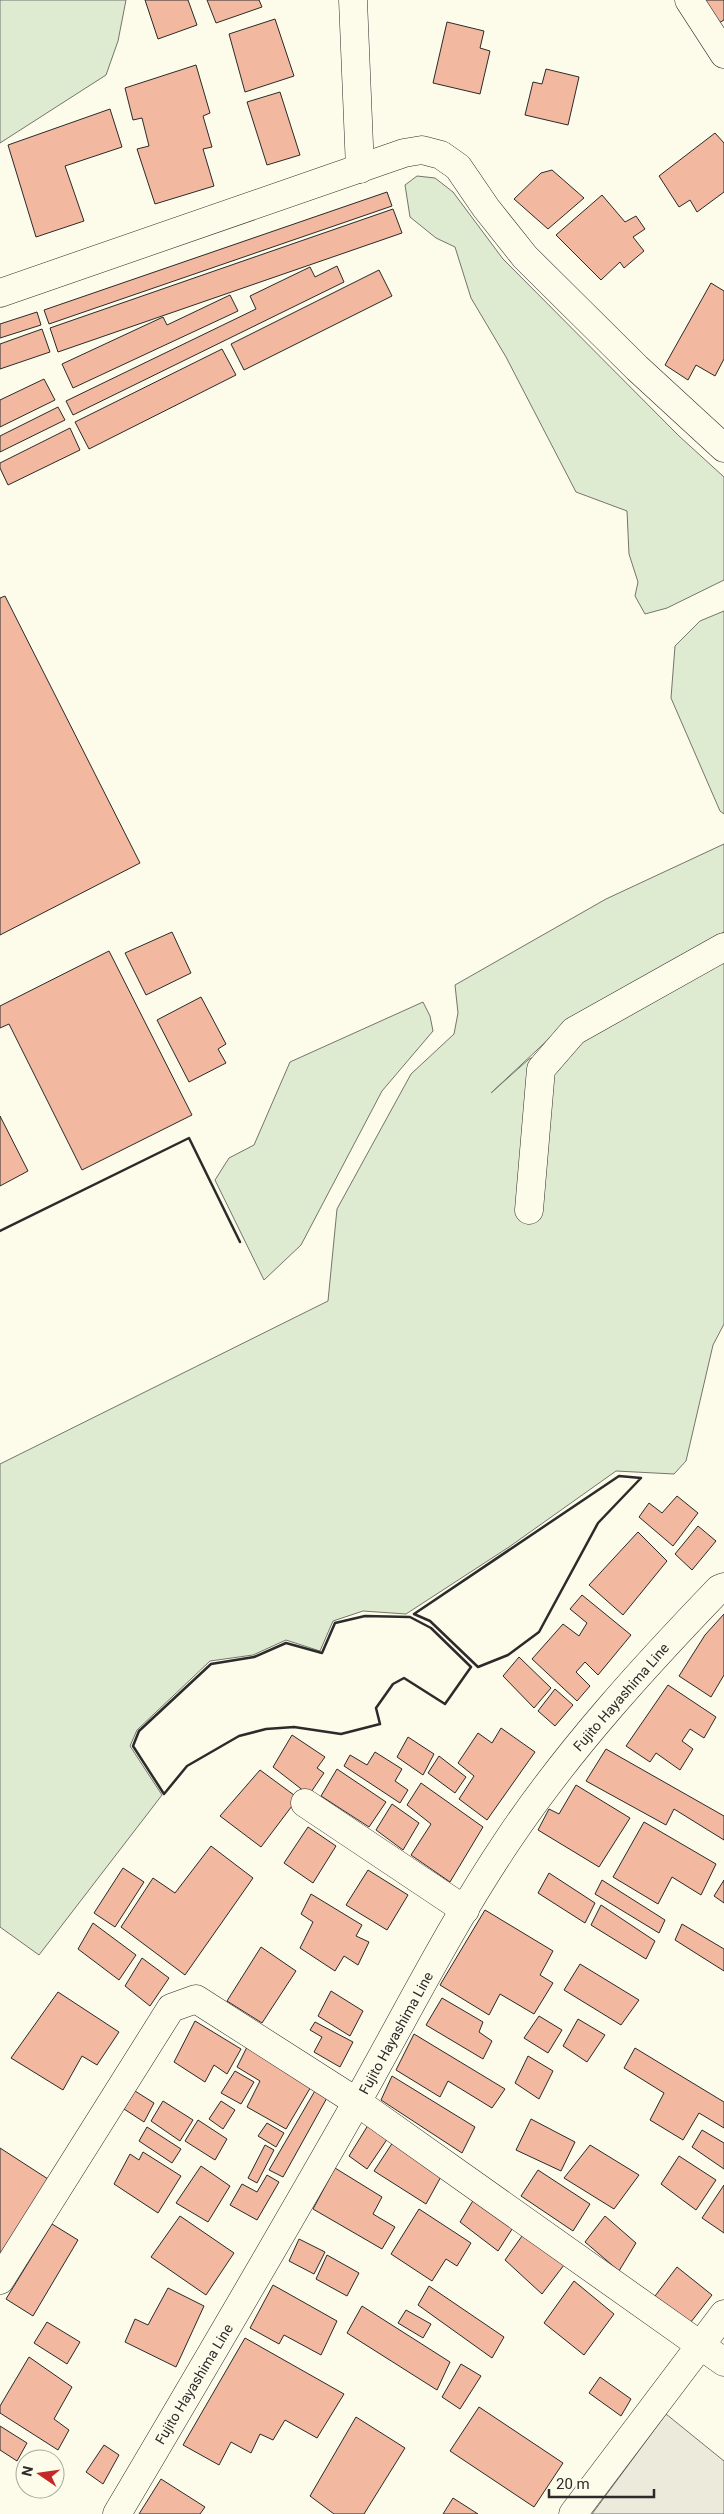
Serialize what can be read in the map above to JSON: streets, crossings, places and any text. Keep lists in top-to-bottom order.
{
  "streets": {
    "street": ["Fujito Hayashima Line"]
  },
  "scale_bar": "20 m",
  "north": "left"
}
